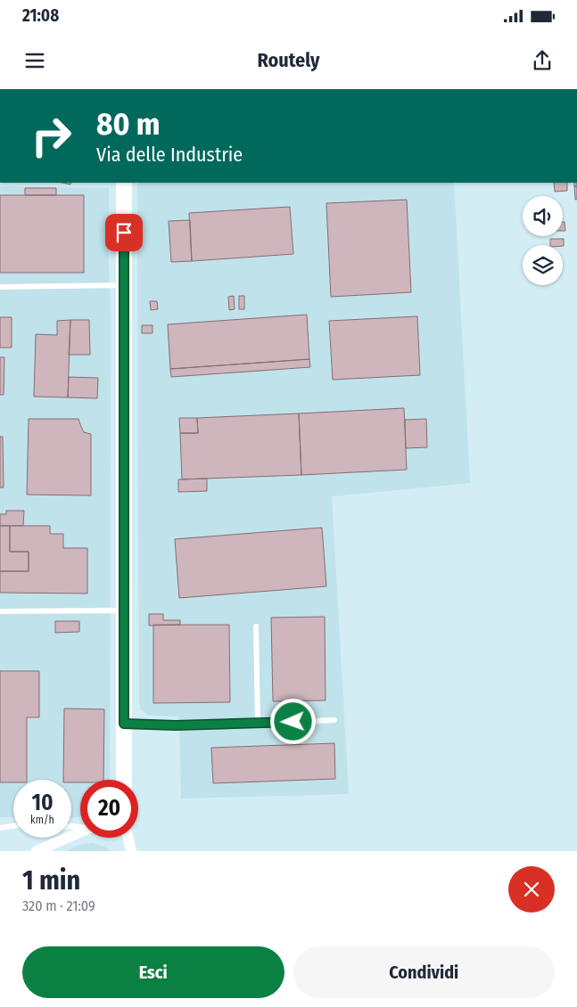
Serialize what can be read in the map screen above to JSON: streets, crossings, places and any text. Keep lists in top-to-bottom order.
{
  "page": {
    "status": "21:08",
    "header": "Routely",
    "turn": ["80 m", "Via delle Industrie"],
    "speed": "10 km/h",
    "limit": "20",
    "heading": ["1 min", "320 m · 21:09"],
    "buttons": ["Esci", "Condividi"]
  }
}
